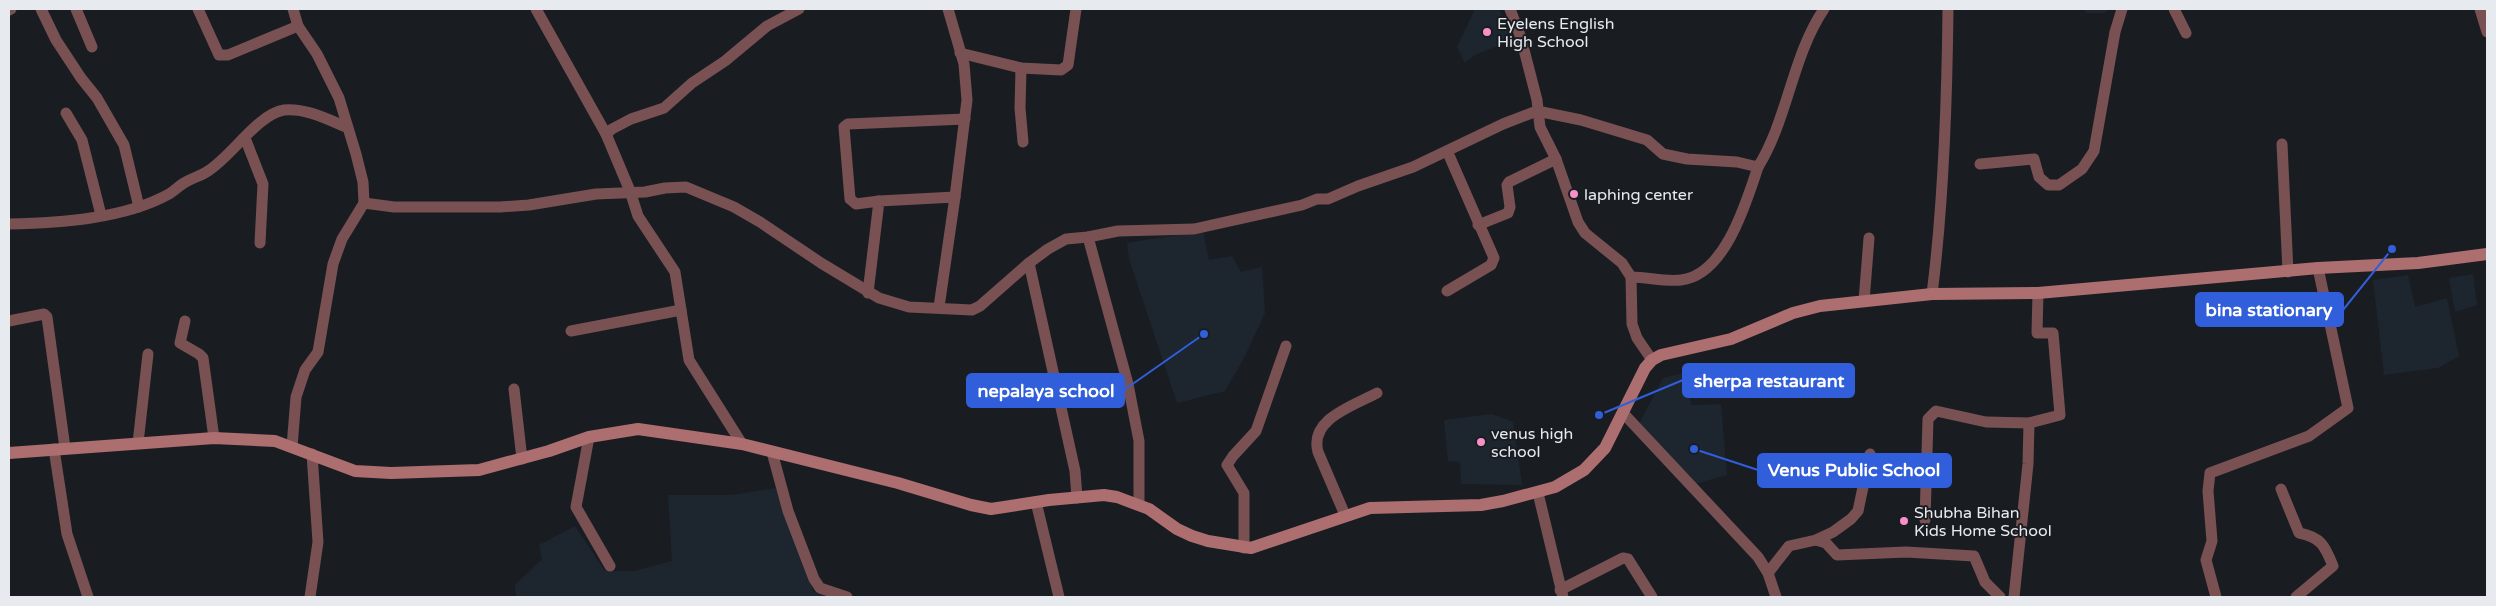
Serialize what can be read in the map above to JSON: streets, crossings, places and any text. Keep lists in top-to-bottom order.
{
  "places": [
    "Eyelens English High School",
    "laphing center",
    "bina stationary",
    "nepalaya school",
    "sherpa restaurant",
    "venus high school",
    "Venus Public School",
    "Shubha Bihan Kids Home School"
  ]
}
